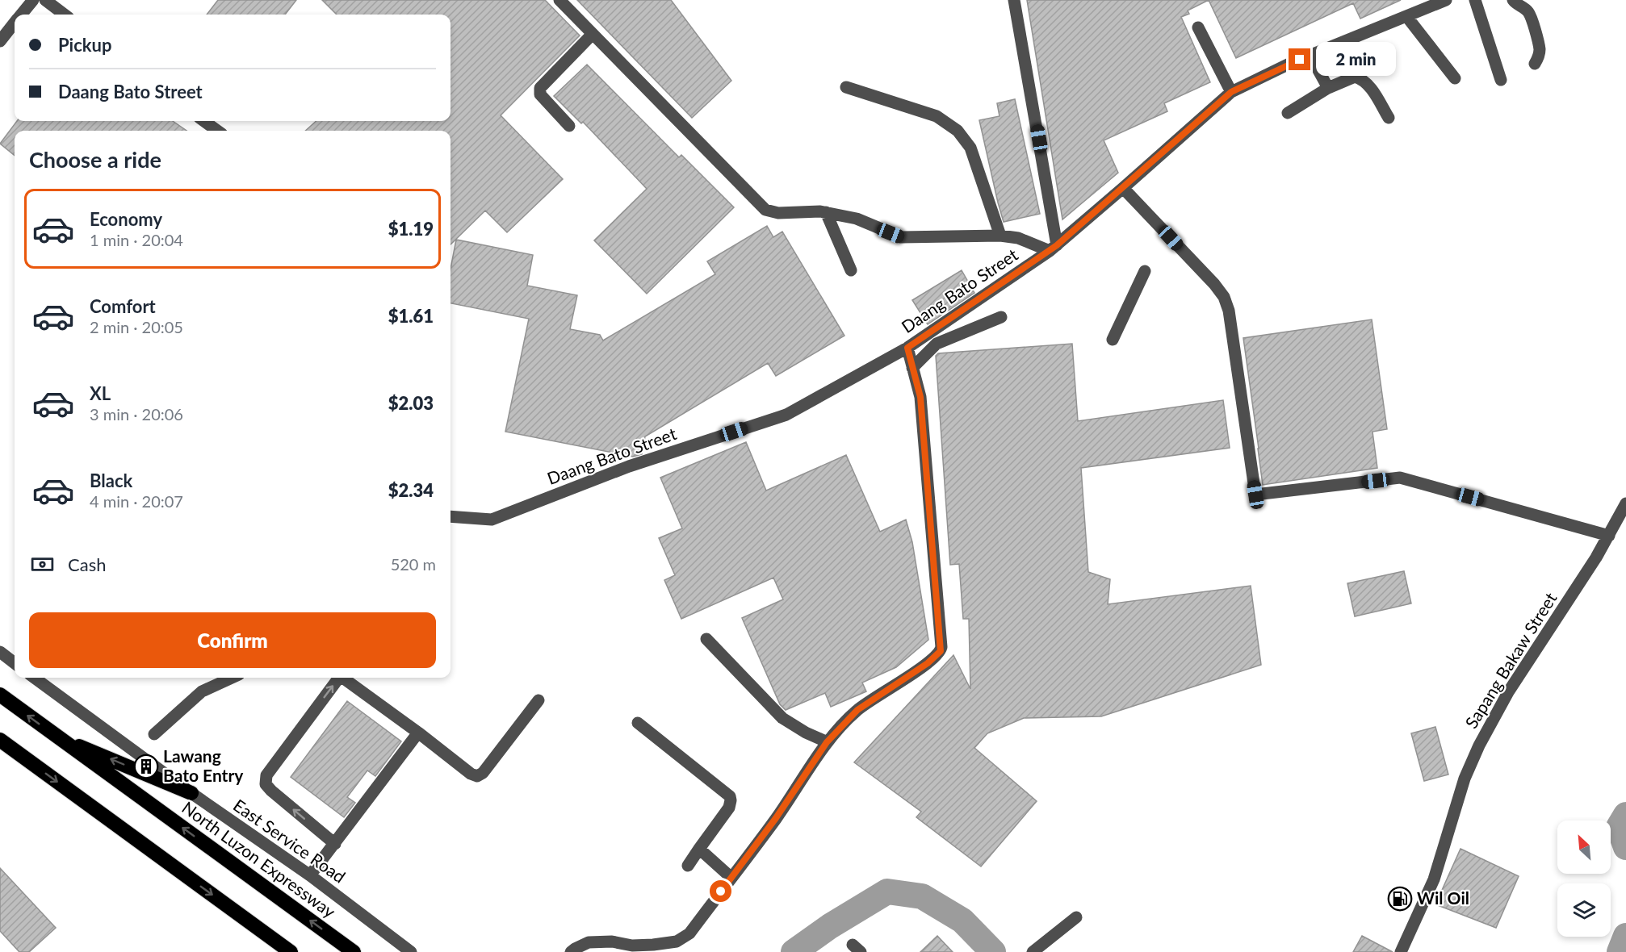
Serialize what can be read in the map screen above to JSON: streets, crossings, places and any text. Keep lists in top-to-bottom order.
{
  "streets": {
    "highway": ["North Luzon Expressway"],
    "street": ["Daang Bato Street", "Sapang Bakaw Street", "East Service Road"]
  },
  "places": {
    "building": ["Lawang Bato Entry"],
    "fuel station": ["Wil Oil"]
  },
  "north": "top left",
  "page": {
    "banner": ["Pickup", "Daang Bato Street"],
    "bubble": "2 min",
    "heading": "Choose a ride",
    "list": [
      {
        "name": "Economy",
        "note": "1 min · 20:04",
        "value": "$1.19"
      },
      {
        "name": "Comfort",
        "note": "2 min · 20:05",
        "value": "$1.61"
      },
      {
        "name": "XL",
        "note": "3 min · 20:06",
        "value": "$2.03"
      },
      {
        "name": "Black",
        "note": "4 min · 20:07",
        "value": "$2.34"
      }
    ],
    "pay": ["Cash", "520 m"],
    "buttons": "Confirm"
  }
}
